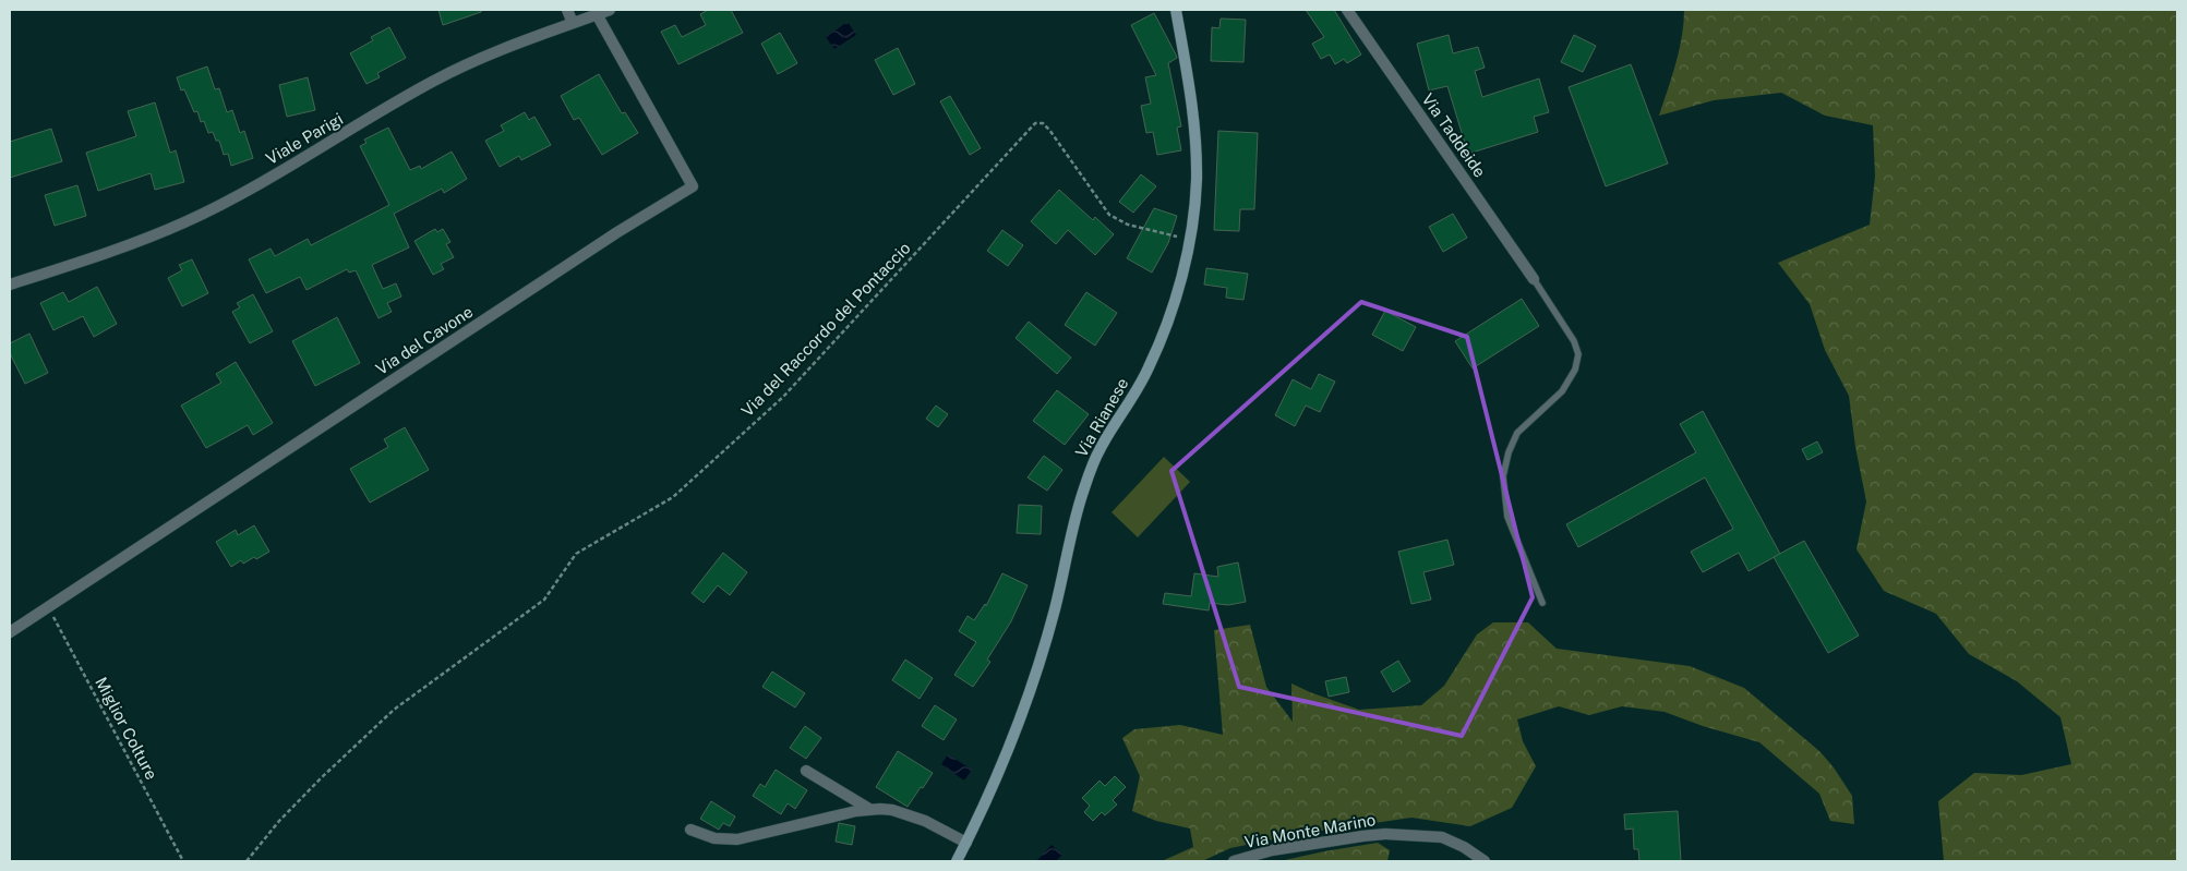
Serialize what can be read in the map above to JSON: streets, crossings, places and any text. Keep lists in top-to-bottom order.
{
  "streets": {
    "main road": ["Via Rianese"],
    "street": [
      "Via Taddeide",
      "Viale Parigi",
      "Via del Cavone",
      "Via Monte Marino"
    ],
    "path": ["Via del Raccordo del Pontaccio", "Miglior Colture"]
  },
  "crossings": [
    ["Viale Parigi", "Via del Cavone"],
    ["Via del Raccordo del Pontaccio", "Via Rianese"],
    ["Via del Cavone", "Miglior Colture"]
  ]
}
